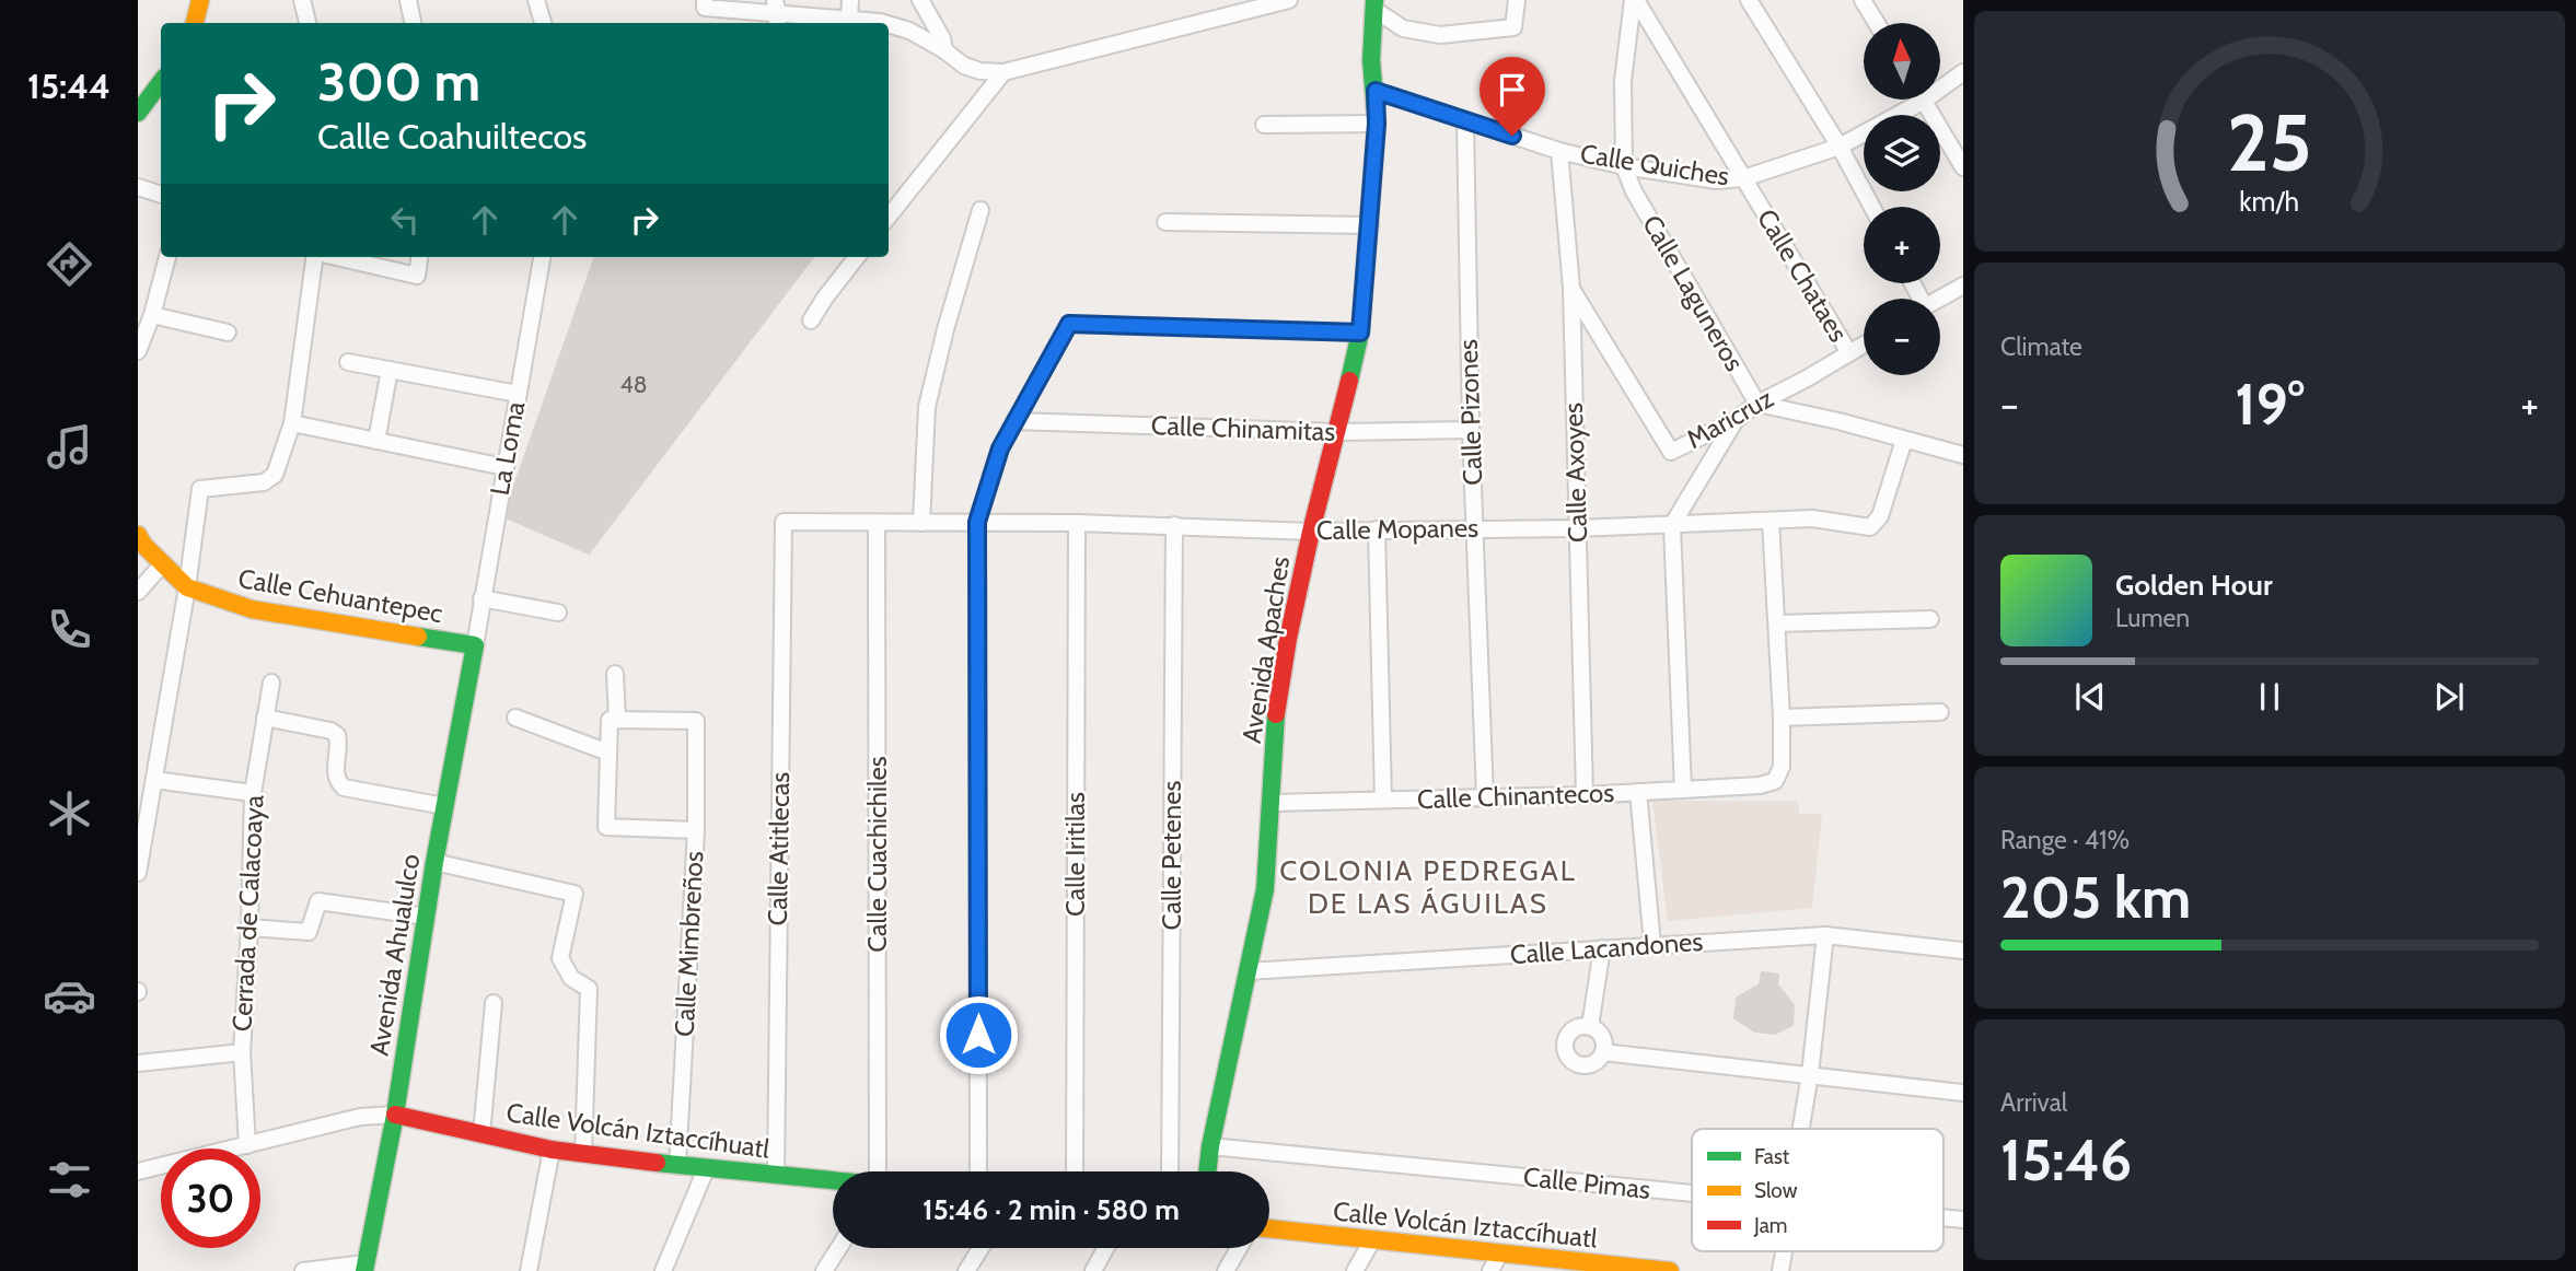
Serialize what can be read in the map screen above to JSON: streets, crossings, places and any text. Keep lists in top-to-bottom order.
{
  "streets": {
    "street": [
      "Calle Quiches",
      "Calle Chataes",
      "Calle Laguneros",
      "Calle Pizones",
      "Maricruz",
      "Calle Chinamitas",
      "La Loma",
      "Calle Axoyes",
      "Calle Mopanes",
      "Calle Cehuantepec",
      "Avenida Apaches",
      "Calle Chinantecos",
      "Calle Atitlecas",
      "Calle Cuachichiles",
      "Calle Iritilas",
      "Calle Petenes",
      "Cerrada de Calacoaya",
      "Calle Mimbreños",
      "Calle Lacandones",
      "Avenida Ahualulco",
      "Calle Volcán Iztaccíhuatl",
      "Calle Pimas"
    ]
  },
  "crossings": [
    ["Calle Quiches", "Calle Chataes"],
    ["Calle Quiches", "Calle Laguneros"],
    ["Calle Quiches", "Calle Pizones"],
    ["Calle Quiches", "Calle Axoyes"],
    ["Calle Quiches", "Avenida Apaches"],
    ["Calle Chataes", "Calle Laguneros"],
    ["Calle Chataes", "Maricruz"],
    ["Calle Laguneros", "Maricruz"],
    ["Calle Pizones", "Calle Chinamitas"],
    ["Calle Pizones", "Calle Mopanes"],
    ["Calle Pizones", "Calle Chinantecos"],
    ["Maricruz", "Calle Axoyes"],
    ["Calle Chinamitas", "Avenida Apaches"],
    ["La Loma", "Calle Cehuantepec"],
    ["La Loma", "Avenida Ahualulco"],
    ["Calle Axoyes", "Calle Mopanes"],
    ["Calle Axoyes", "Calle Chinantecos"],
    ["Calle Mopanes", "Avenida Apaches"],
    ["Calle Mopanes", "Calle Atitlecas"],
    ["Calle Mopanes", "Calle Cuachichiles"],
    ["Calle Mopanes", "Calle Iritilas"],
    ["Calle Mopanes", "Calle Petenes"],
    ["Calle Cehuantepec", "Avenida Ahualulco"],
    ["Avenida Apaches", "Calle Chinantecos"],
    ["Avenida Apaches", "Calle Lacandones"],
    ["Avenida Apaches", "Calle Pimas"],
    ["Calle Atitlecas", "Calle Volcán Iztaccíhuatl"],
    ["Calle Mimbreños", "Calle Volcán Iztaccíhuatl"],
    ["Avenida Ahualulco", "Calle Volcán Iztaccíhuatl"]
  ],
  "districts": ["COLONIA PEDREGAL DE LAS ÁGUILAS"],
  "house_numbers": ["48"],
  "legend": ["Fast", "Slow", "Jam"],
  "north": "top",
  "page": {
    "tabs": "15:44",
    "map_buttons": ["+", "−"],
    "turn": ["300 m", "Calle Coahuiltecos"],
    "tile": [
      "Climate",
      ["Range · 41%", "205 km"],
      ["Arrival", "15:46"]
    ],
    "heat": ["−", "19°", "+"],
    "song": ["Golden Hour", "Lumen"],
    "limit": "30",
    "trip": "15:46 · 2 min · 580 m",
    "gauge": ["25", "km/h"]
  }
}
